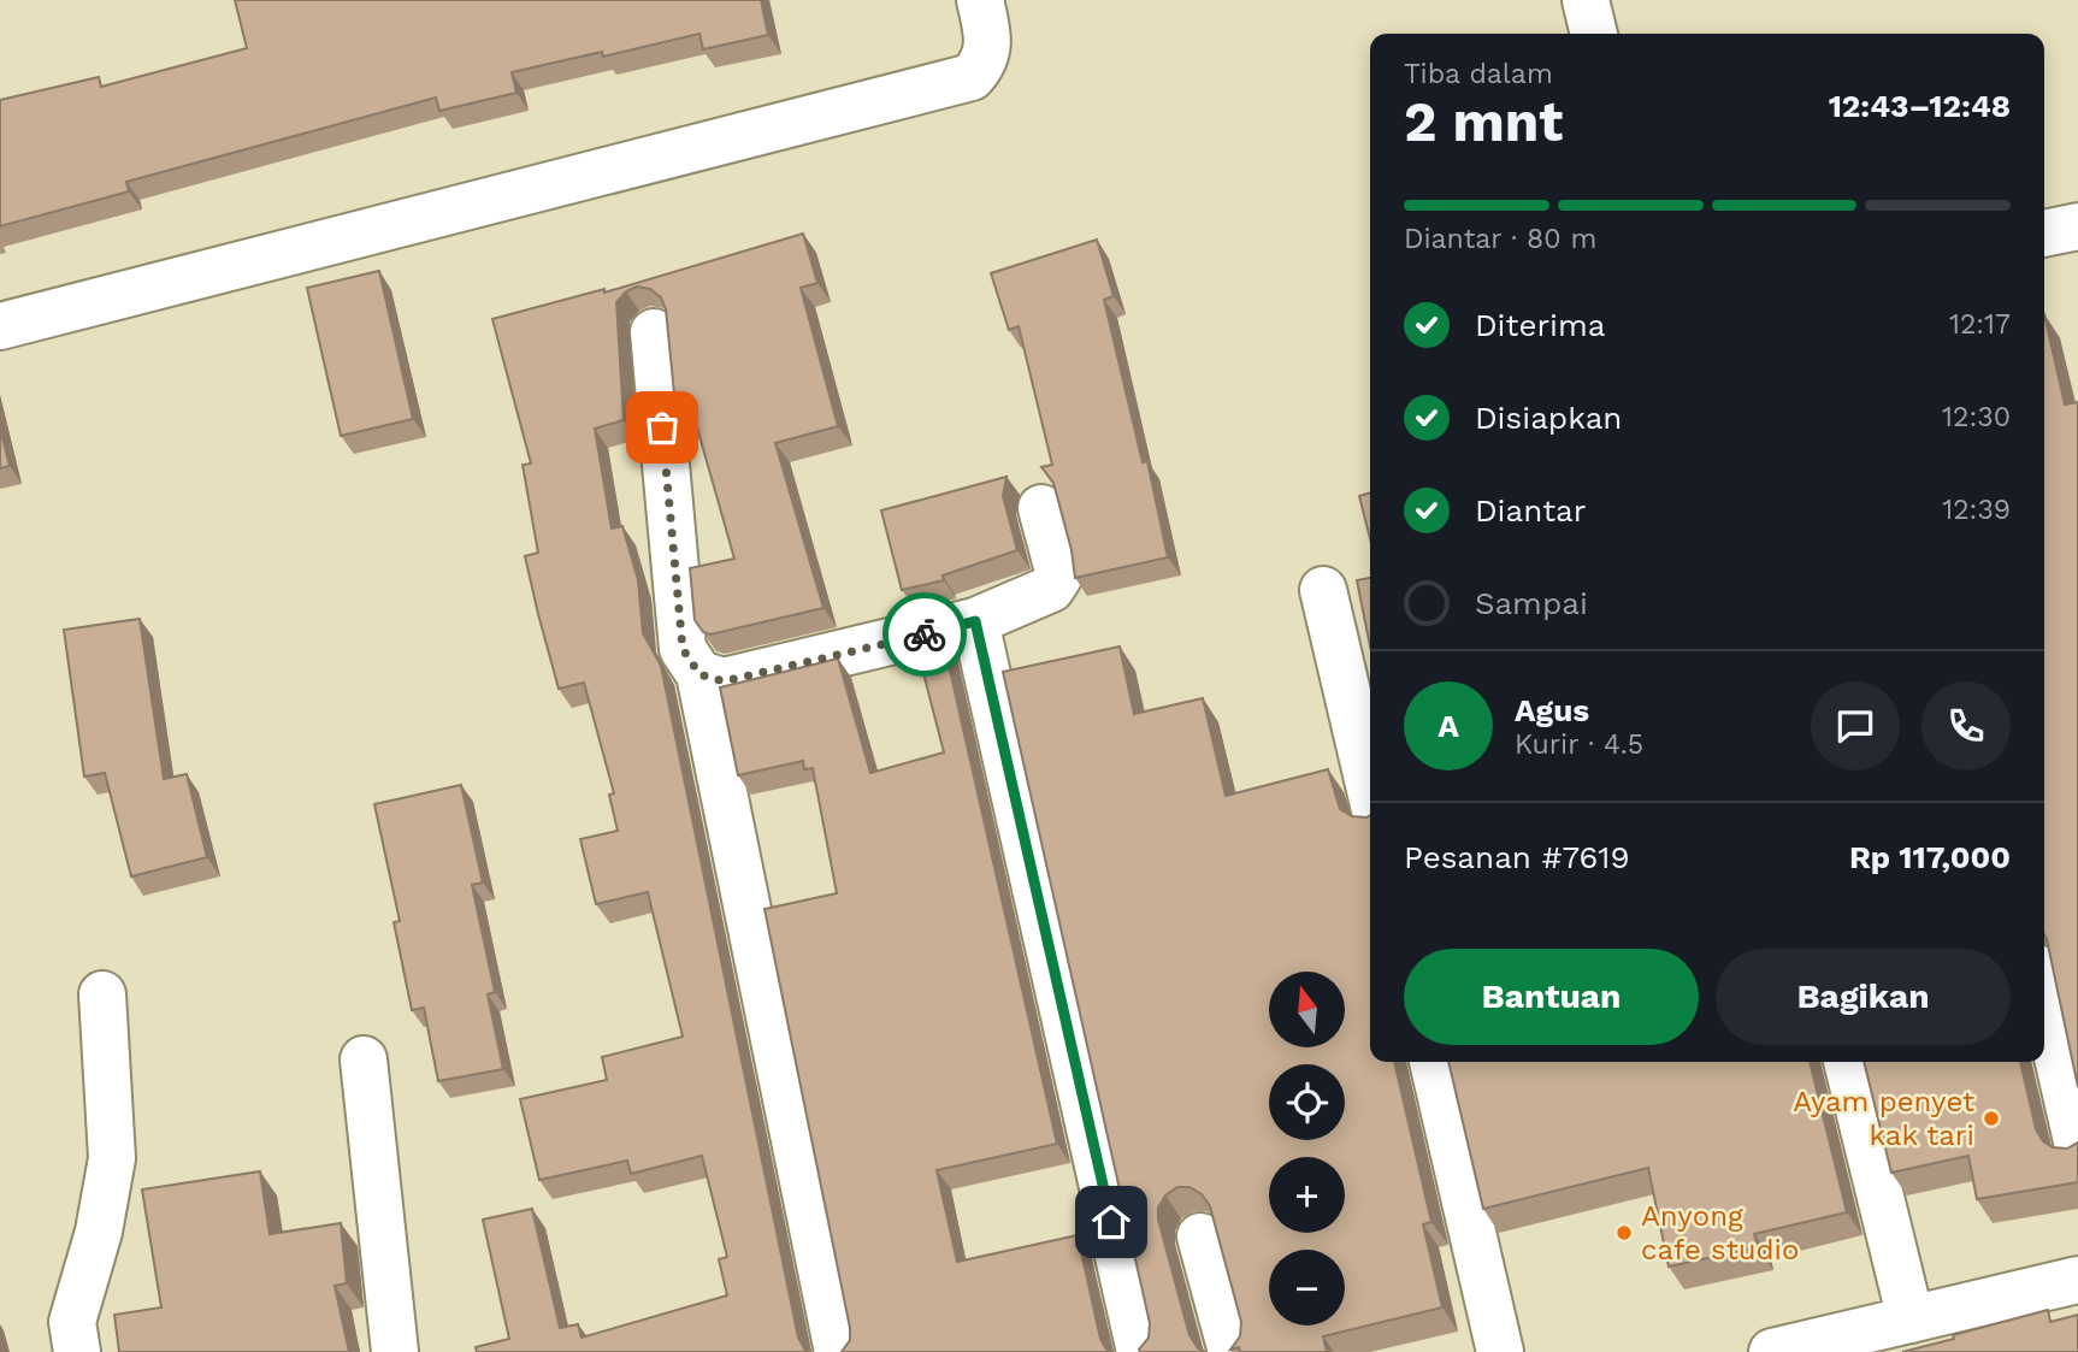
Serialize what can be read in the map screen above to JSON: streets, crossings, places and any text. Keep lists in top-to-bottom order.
{
  "places": ["Ayam penyet kak tari", "Anyong cafe studio"],
  "north": "top",
  "page": {
    "heading": ["2 mnt", "Tiba dalam", "12:43–12:48"],
    "panel": [
      "Agus",
      "Kurir · 4.5",
      "Pesanan #7619",
      "Rp 117,000"
    ],
    "bar": "Diantar · 80 m",
    "list": [
      ["Diterima", "12:17"],
      ["Disiapkan", "12:30"],
      ["Diantar", "12:39"],
      "Sampai"
    ],
    "round": "A",
    "buttons": ["Bantuan", "Bagikan"],
    "map_buttons": ["+", "−"]
  }
}
